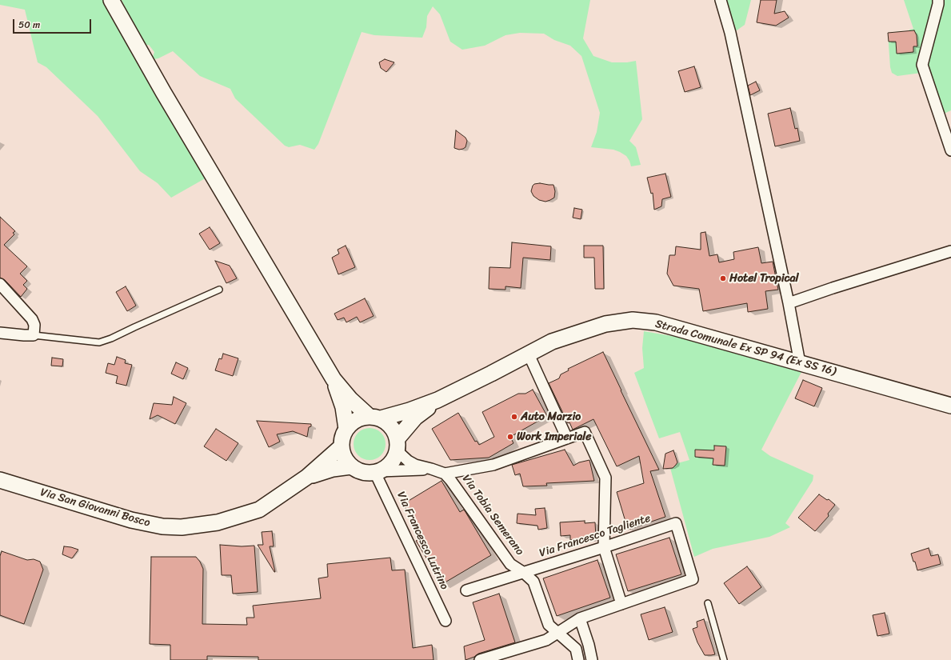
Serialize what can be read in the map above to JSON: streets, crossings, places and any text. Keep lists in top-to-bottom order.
{
  "streets": {
    "main road": ["Strada Comunale Ex SP 94 (Ex SS 16)", "Via San Giovanni Bosco"],
    "street": ["Via Tobia Semerano", "Via Francesco Tagliente", "Via Francesco Lutrino"]
  },
  "crossings": [
    ["Strada Comunale Ex SP 94 (Ex SS 16)", "Via San Giovanni Bosco"],
    ["Strada Comunale Ex SP 94 (Ex SS 16)", "Via Tobia Semerano"],
    ["Strada Comunale Ex SP 94 (Ex SS 16)", "Via Francesco Lutrino"],
    ["Via San Giovanni Bosco", "Via Tobia Semerano"],
    ["Via San Giovanni Bosco", "Via Francesco Lutrino"],
    ["Via Tobia Semerano", "Via Francesco Tagliente"],
    ["Via Tobia Semerano", "Via Francesco Lutrino"]
  ],
  "places": ["Hotel Tropical", "Auto Marzio", "Work Imperiale"],
  "scale_bar": "50 m"
}
